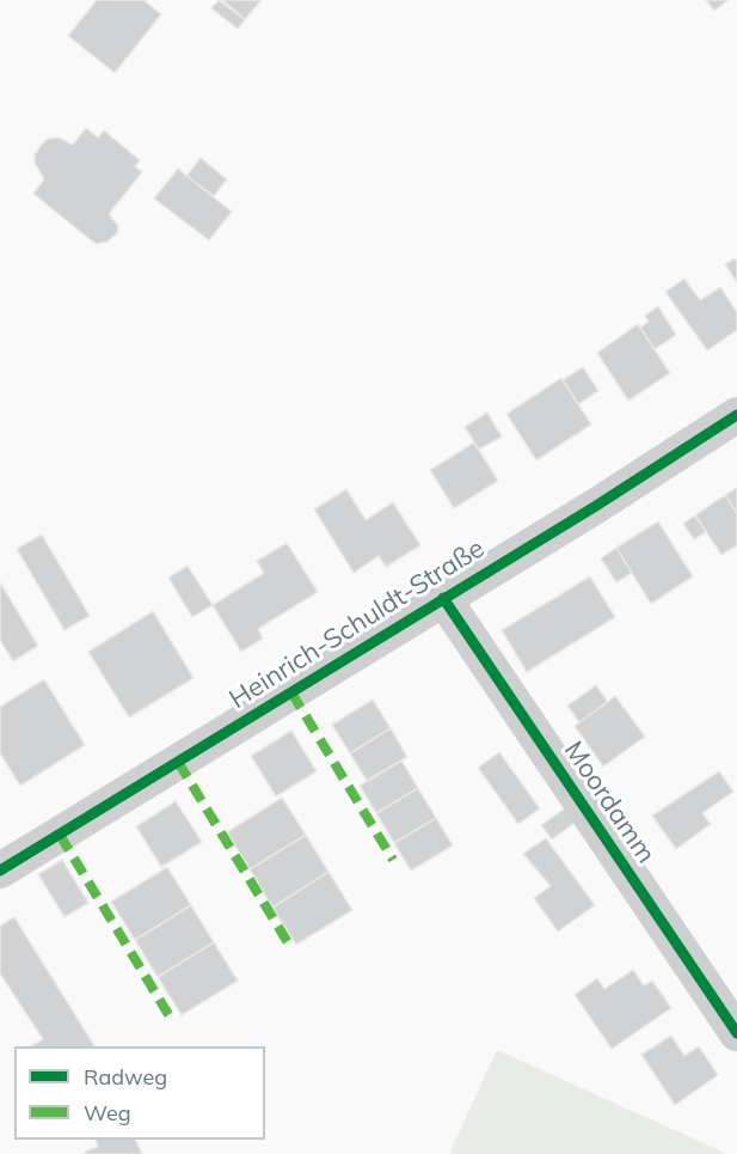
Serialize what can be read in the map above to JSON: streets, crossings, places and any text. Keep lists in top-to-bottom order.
{
  "streets": {
    "street": ["Heinrich-Schuldt-Straße", "Moordamm"]
  },
  "crossings": [
    ["Heinrich-Schuldt-Straße", "Moordamm"]
  ],
  "legend": ["Radweg", "Weg"]
}
